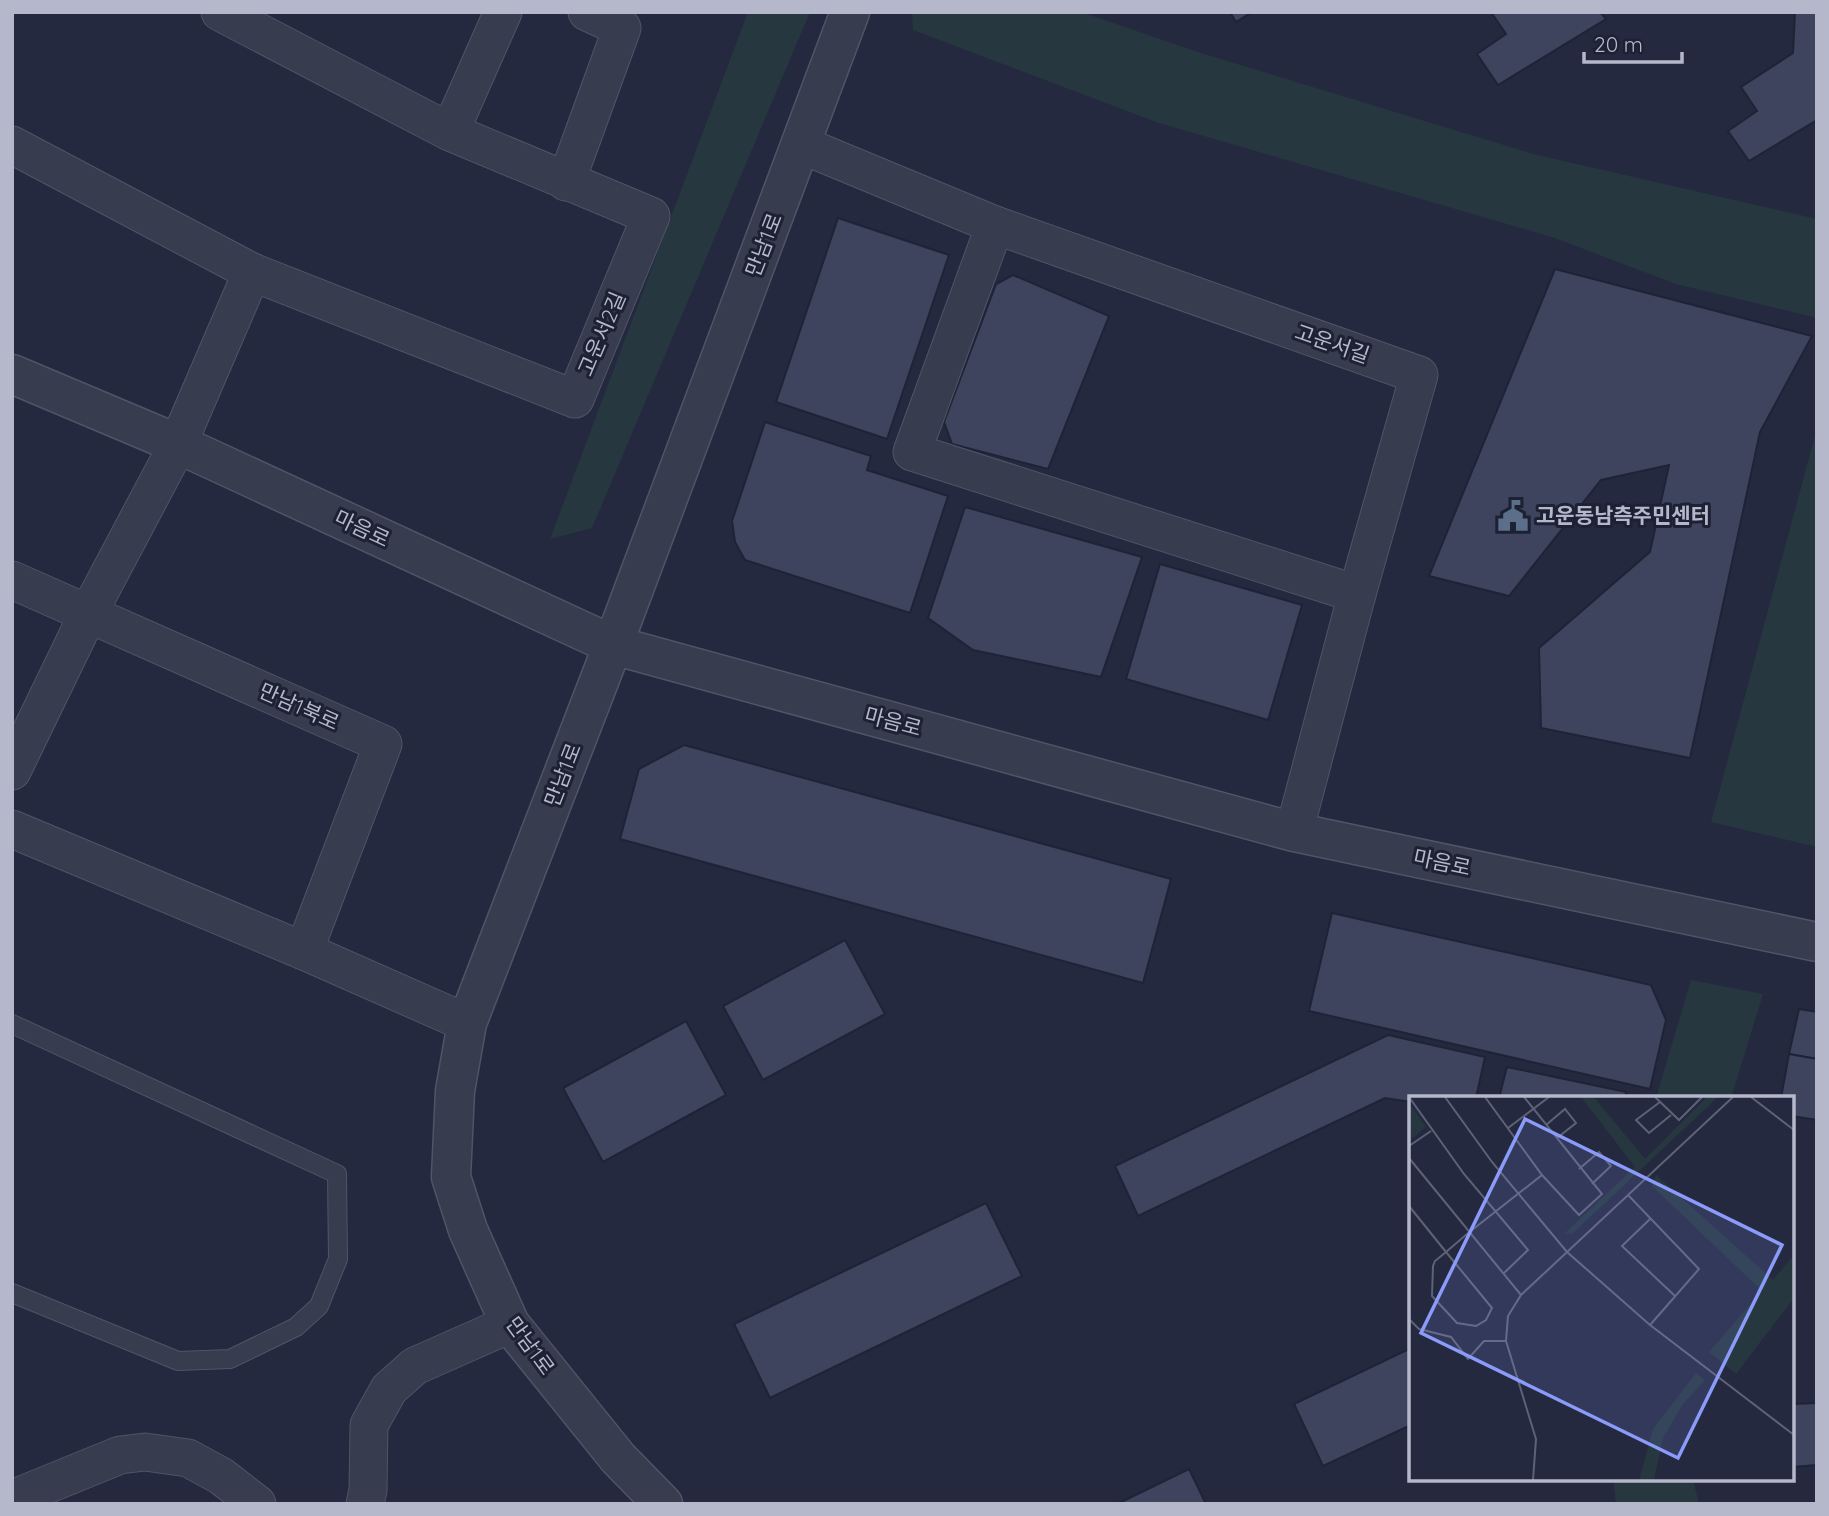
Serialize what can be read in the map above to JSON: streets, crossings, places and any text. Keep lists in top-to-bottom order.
{
  "streets": {
    "street": [
      "만남1로",
      "고운서2길",
      "고운서길",
      "마음로",
      "만남1북로"
    ]
  },
  "crossings": [
    ["만남1로", "고운서길"],
    ["만남1로", "마음로"],
    ["고운서길", "마음로"]
  ],
  "places": {
    "public building": ["고운동남측주민센터"]
  },
  "scale_bar": "20 m"
}
